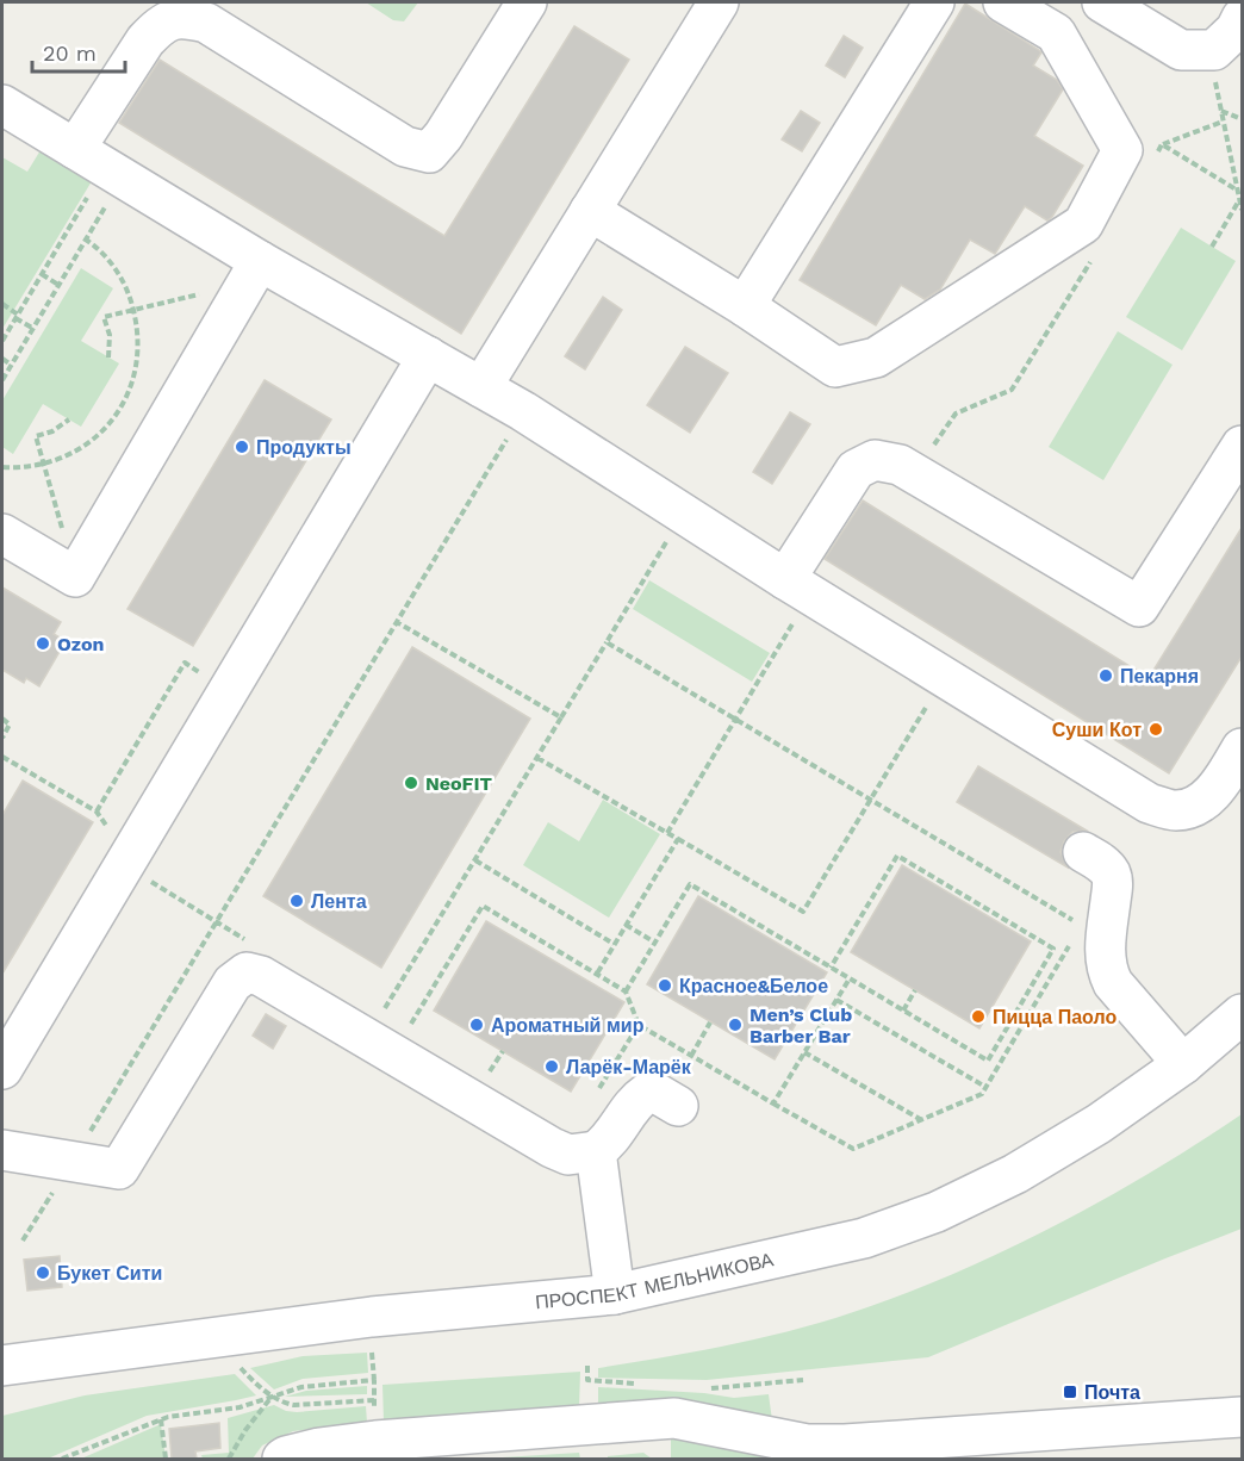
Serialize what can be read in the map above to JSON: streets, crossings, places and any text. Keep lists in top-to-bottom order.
{
  "streets": {
    "street": ["ПРОСПЕКТ МЕЛЬНИКОВА"]
  },
  "places": {
    "other": [
      "Продукты",
      "Ozon",
      "Пекарня",
      "Суши Кот",
      "NeoFIT",
      "Лента",
      "Красное&Белое",
      "Пицца Паоло",
      "Ароматный мир",
      "Men’s Club Barber Bar",
      "Ларёк-Марёк",
      "Букет Сити"
    ],
    "transit": ["Почта"]
  },
  "scale_bar": "20 m"
}
